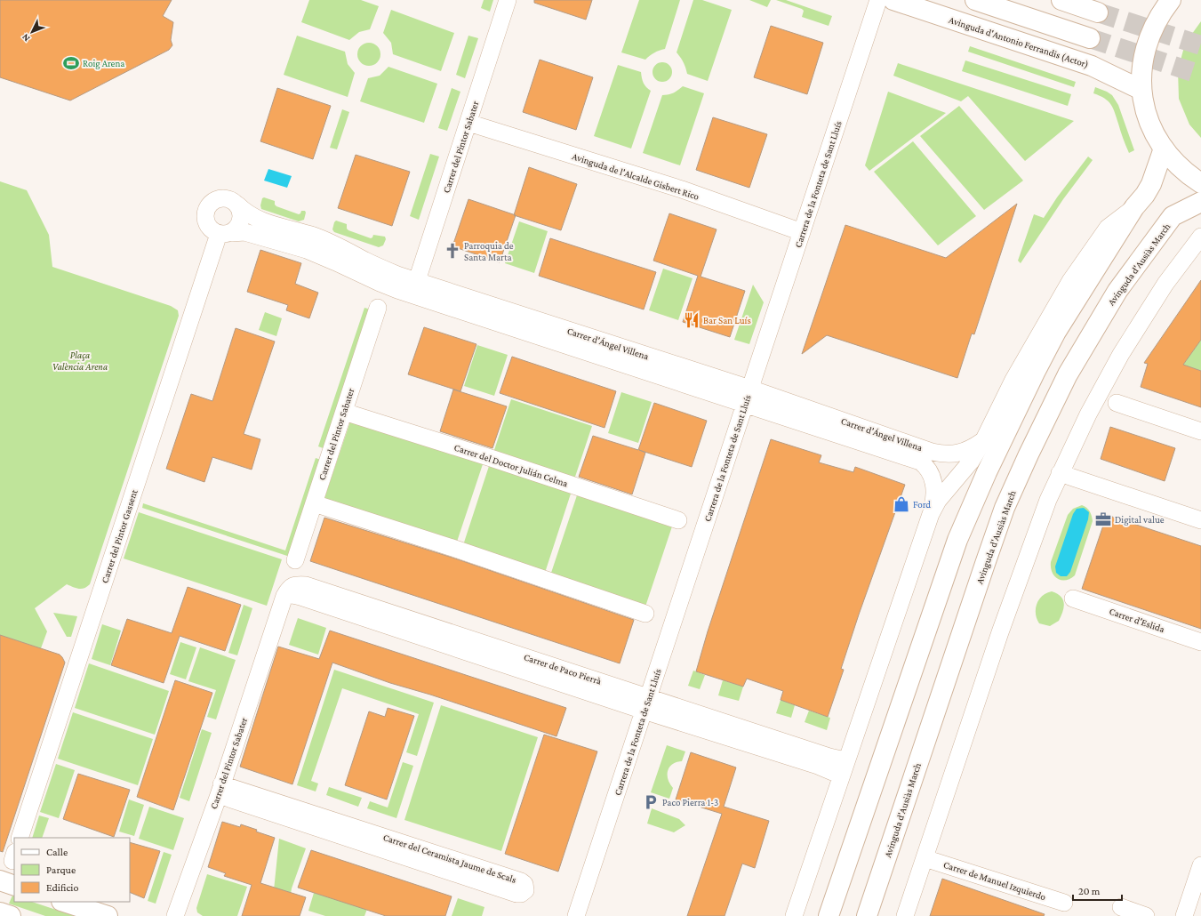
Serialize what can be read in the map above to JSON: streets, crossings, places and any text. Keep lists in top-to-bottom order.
{
  "streets": {
    "main road": ["Avinguda d'Antonio Ferrandis (Actor)", "Avinguda d'Ausiàs March"],
    "street": [
      "Carrer del Pintor Sabater",
      "Avinguda de l'Alcalde Gisbert Rico",
      "Carrera de la Fonteta de Sant Lluís",
      "Carrer d'Ángel Villena",
      "Carrer del Doctor Julián Celma",
      "Carrer del Pintor Gassent",
      "Carrer d'Eslida",
      "Carrer de Paco Pierrà",
      "Carrer del Ceramista Jaume de Scals",
      "Carrer de Manuel Izquierdo"
    ]
  },
  "crossings": [
    ["Carrer del Pintor Sabater", "Avinguda de l'Alcalde Gisbert Rico"],
    ["Carrer del Pintor Sabater", "Carrer d'Ángel Villena"],
    ["Carrer del Pintor Sabater", "Carrer del Doctor Julián Celma"],
    ["Carrer del Pintor Sabater", "Carrer de Paco Pierrà"],
    ["Carrer del Pintor Sabater", "Carrer del Ceramista Jaume de Scals"],
    ["Avinguda de l'Alcalde Gisbert Rico", "Carrera de la Fonteta de Sant Lluís"],
    ["Carrera de la Fonteta de Sant Lluís", "Carrer d'Ángel Villena"],
    ["Carrera de la Fonteta de Sant Lluís", "Carrer de Paco Pierrà"],
    ["Carrer d'Ángel Villena", "Carrer del Pintor Gassent"]
  ],
  "parks": ["Plaça València Arena"],
  "places": {
    "sports": ["Roig Arena"],
    "church": ["Parroquia de Santa Marta"],
    "restaurant": ["Bar San Luís"],
    "shop": ["Ford"],
    "office": ["Digital value"],
    "parking": ["Paco Pierra 1-3"]
  },
  "legend": ["Calle", "Parque", "Edificio"],
  "scale_bar": "20 m",
  "north": "bottom left"
}
